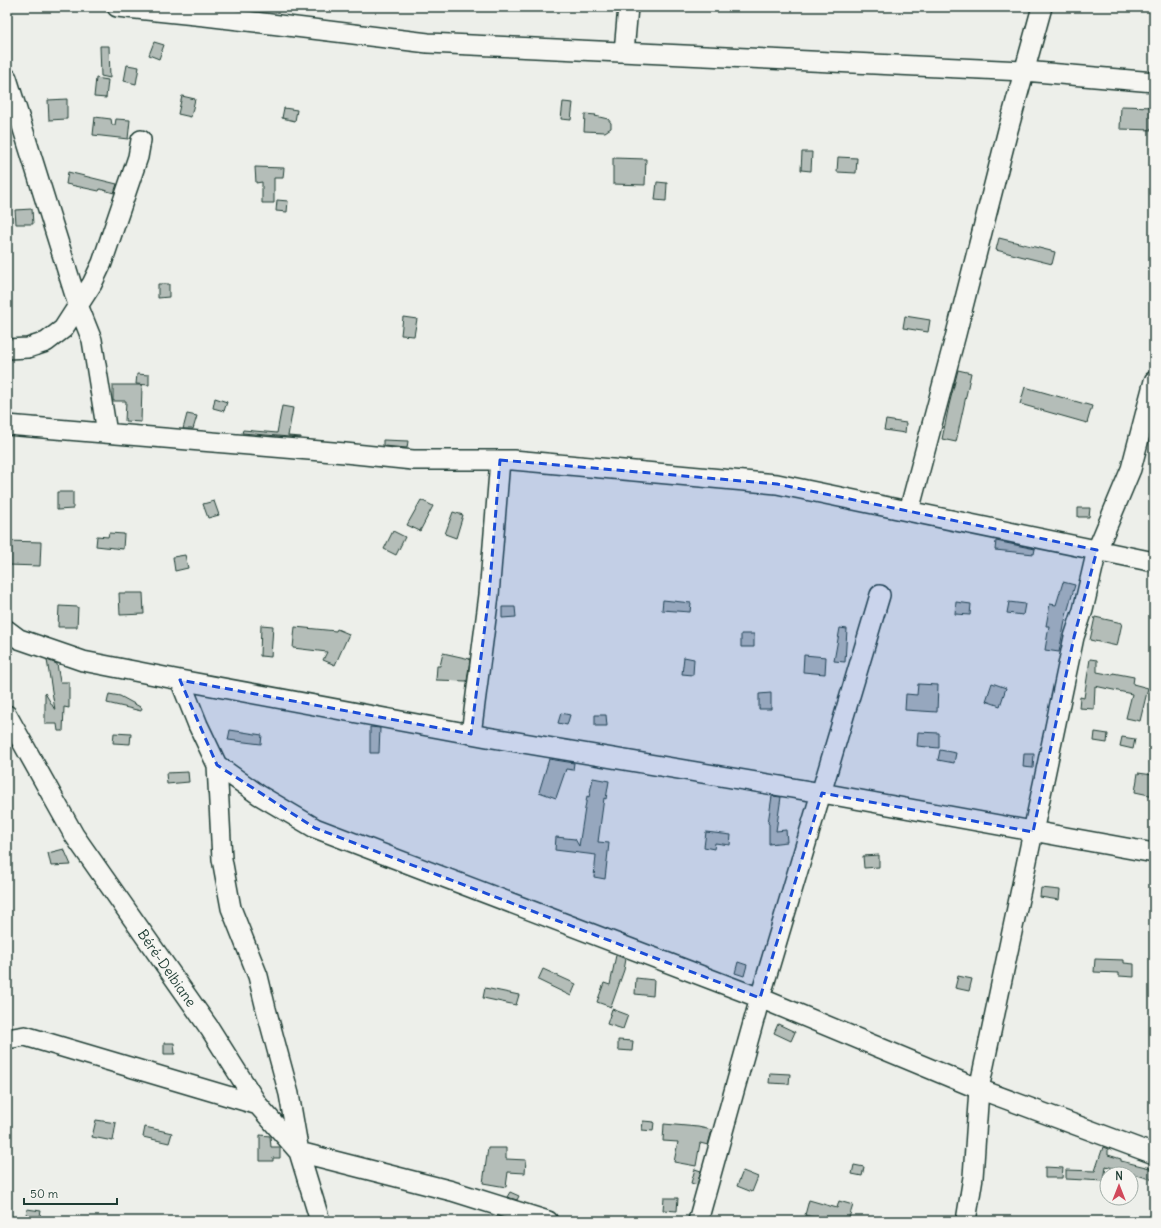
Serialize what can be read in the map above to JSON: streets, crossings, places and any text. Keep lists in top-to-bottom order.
{
  "streets": {
    "street": ["Béré-Delbiane"]
  },
  "scale_bar": "50 m",
  "north": "top"
}
